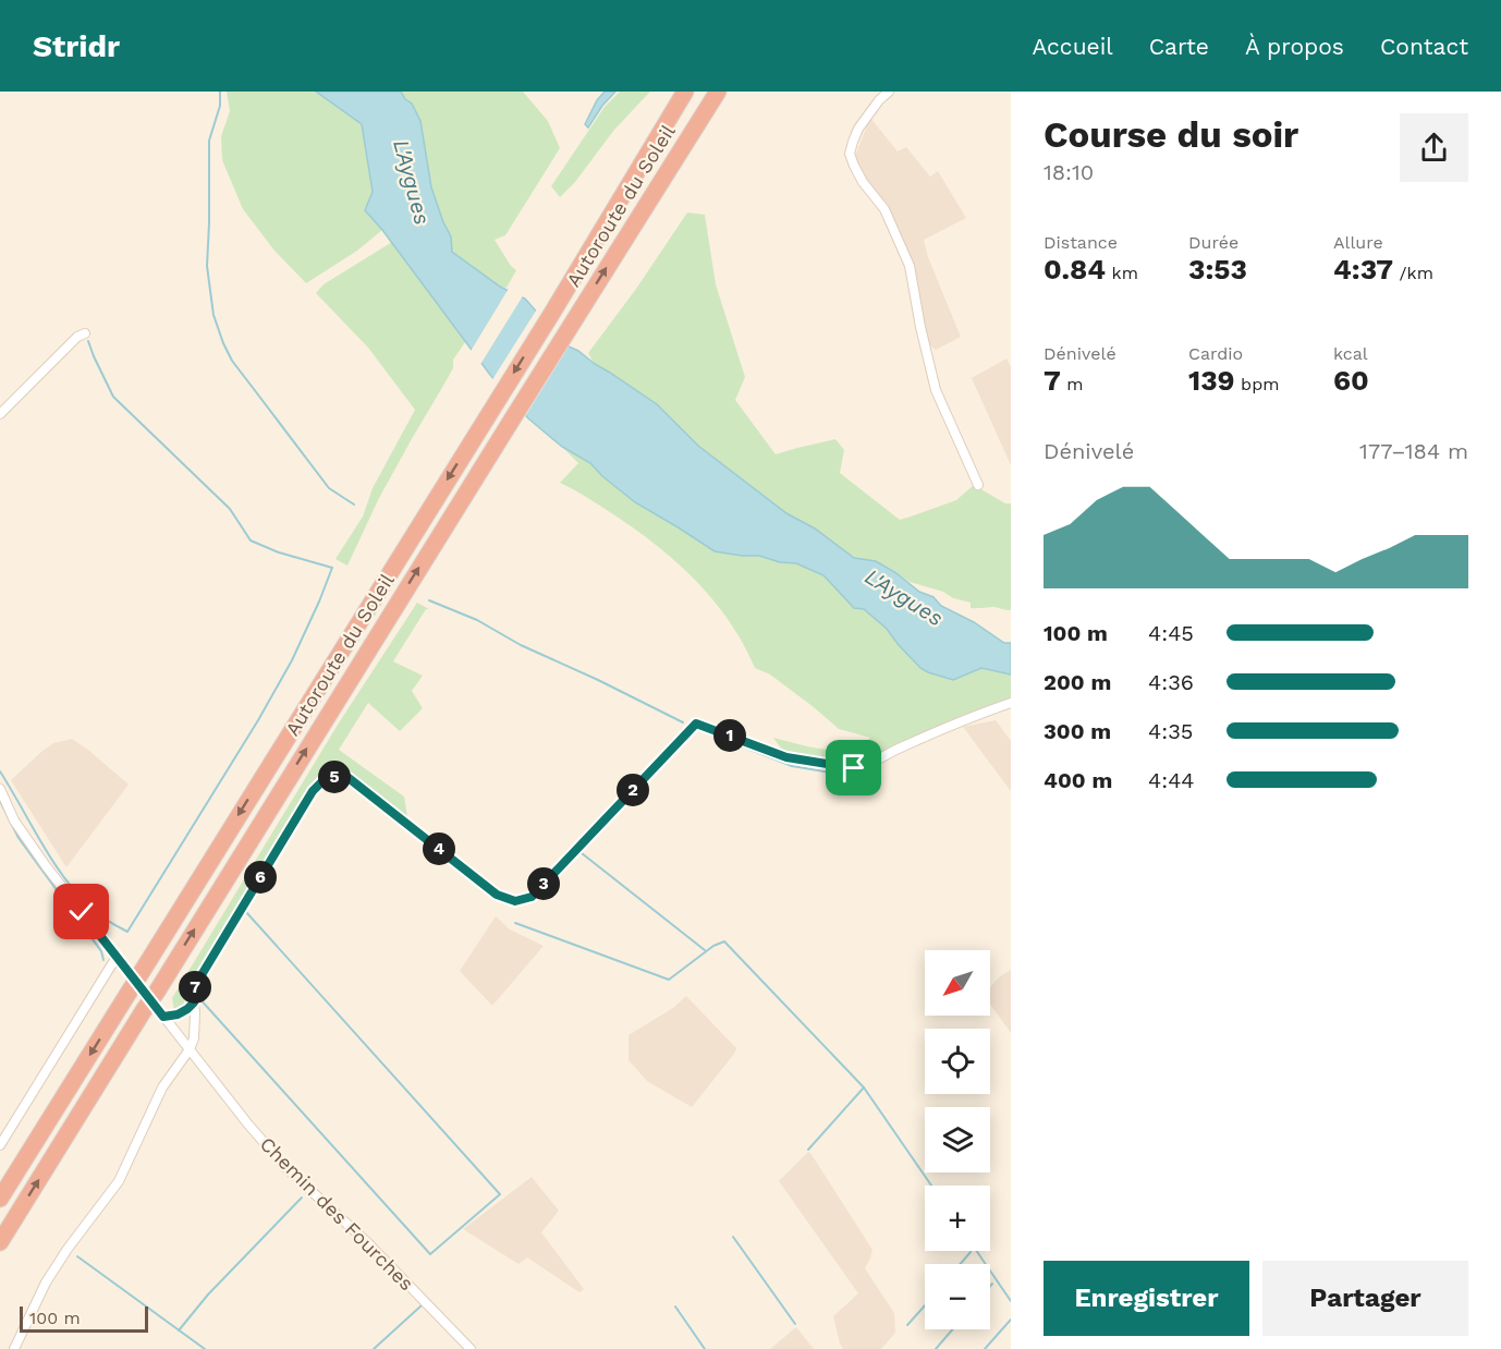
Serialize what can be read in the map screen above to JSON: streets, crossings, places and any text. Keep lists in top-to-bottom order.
{
  "streets": {
    "highway": ["Autoroute du Soleil"],
    "street": ["Chemin des Fourches"]
  },
  "water": ["L'Aygues"],
  "scale_bar": "100 m",
  "north": "bottom left",
  "page": {
    "header": "Stridr",
    "nav": [
      "Accueil",
      "Carte",
      "À propos",
      "Contact"
    ],
    "heading": ["Course du soir", "18:10"],
    "stats": [
      ["Distance", "0.84 km"],
      ["Durée", "3:53"],
      ["Allure", "4:37 /km"],
      ["Dénivelé", "7 m"],
      ["Cardio", "139 bpm"],
      ["kcal", "60"]
    ],
    "chart": ["Dénivelé", "177–184 m"],
    "list": [
      {
        "name": "100 m",
        "note": "4:45"
      },
      {
        "name": "200 m",
        "note": "4:36"
      },
      {
        "name": "300 m",
        "note": "4:35"
      },
      {
        "name": "400 m",
        "note": "4:44"
      }
    ],
    "pins": [
      "1",
      "5",
      "2",
      "4",
      "6",
      "3",
      "7"
    ],
    "map_buttons": ["+", "−"],
    "buttons": ["Enregistrer", "Partager"],
    "scale": "100 m"
  }
}
